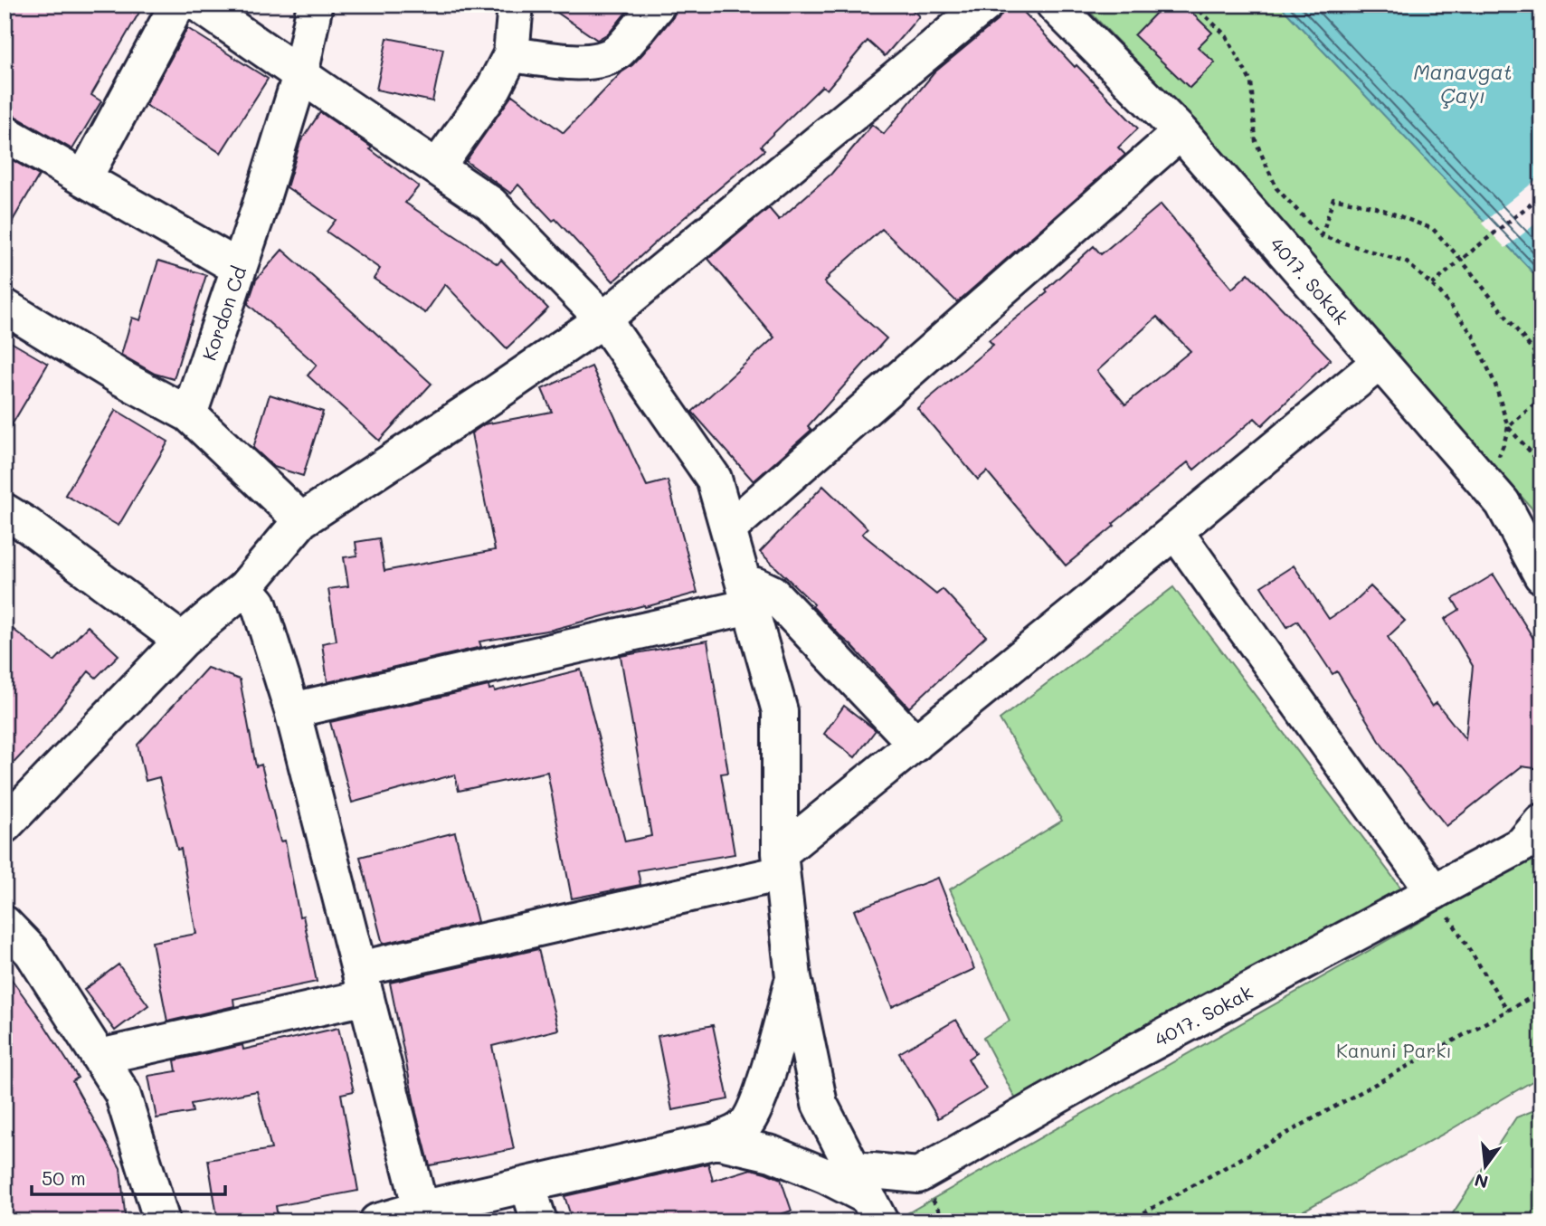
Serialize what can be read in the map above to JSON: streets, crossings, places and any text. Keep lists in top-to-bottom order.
{
  "streets": {
    "street": ["4017. Sokak", "Kordon Cd"]
  },
  "water": ["Manavgat Çayı"],
  "parks": ["Kanuni Parkı"],
  "scale_bar": "50 m",
  "north": "bottom"
}
